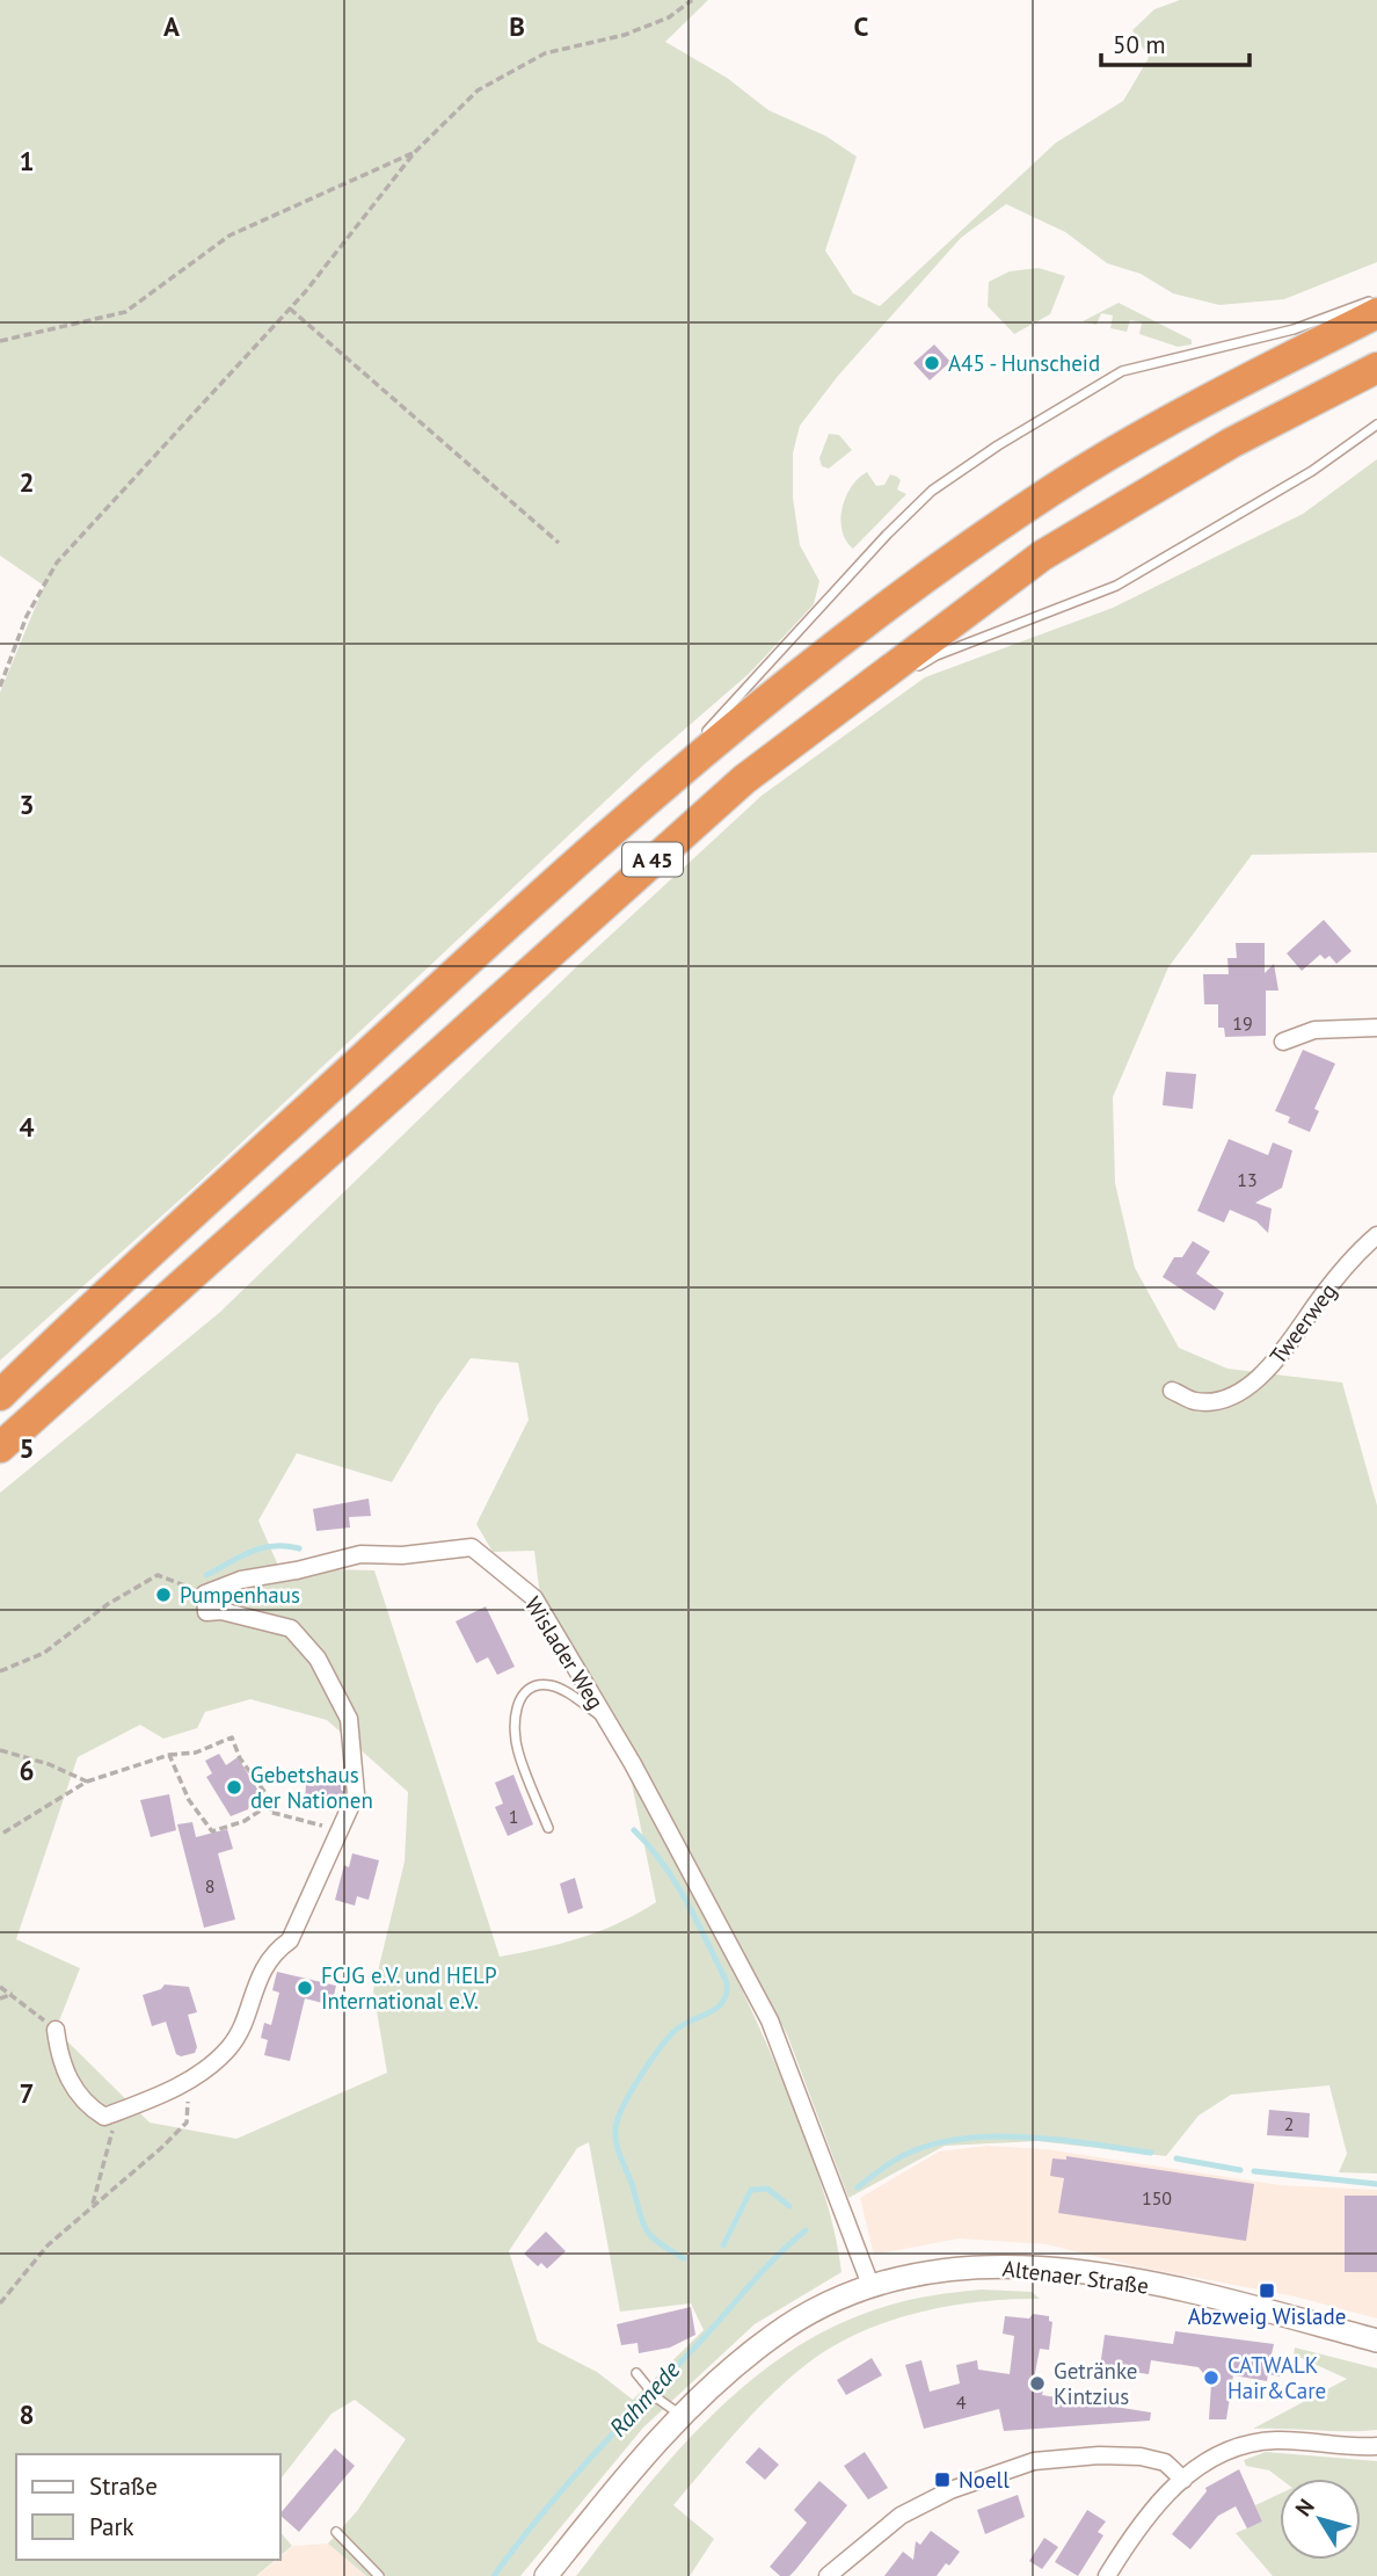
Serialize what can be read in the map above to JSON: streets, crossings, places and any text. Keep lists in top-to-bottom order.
{
  "streets": {
    "highway": ["A 45"],
    "main road": ["Altenaer Straße"],
    "street": ["Tweerweg", "Wislader Weg"]
  },
  "crossings": [
    ["Wislader Weg", "Altenaer Straße"]
  ],
  "water": ["Rahmede"],
  "places": {
    "other": [
      "A45 - Hunscheid",
      "Pumpenhaus",
      "Gebetshaus der Nationen",
      "FCJG e.V. und HELP International e.V.",
      "CATWALK Hair&Care",
      "Getränke Kintzius"
    ],
    "transit": ["Abzweig Wislade", "Noell"]
  },
  "house_numbers": [
    "19",
    "13",
    "1",
    "8",
    "2",
    "150",
    "4"
  ],
  "legend": ["Straße", "Park"],
  "scale_bar": "50 m",
  "north": "top left",
  "grid": {
    "columns": ["A", "B", "C"],
    "rows": [
      "1",
      "2",
      "3",
      "4",
      "5",
      "6",
      "7",
      "8"
    ]
  }
}
